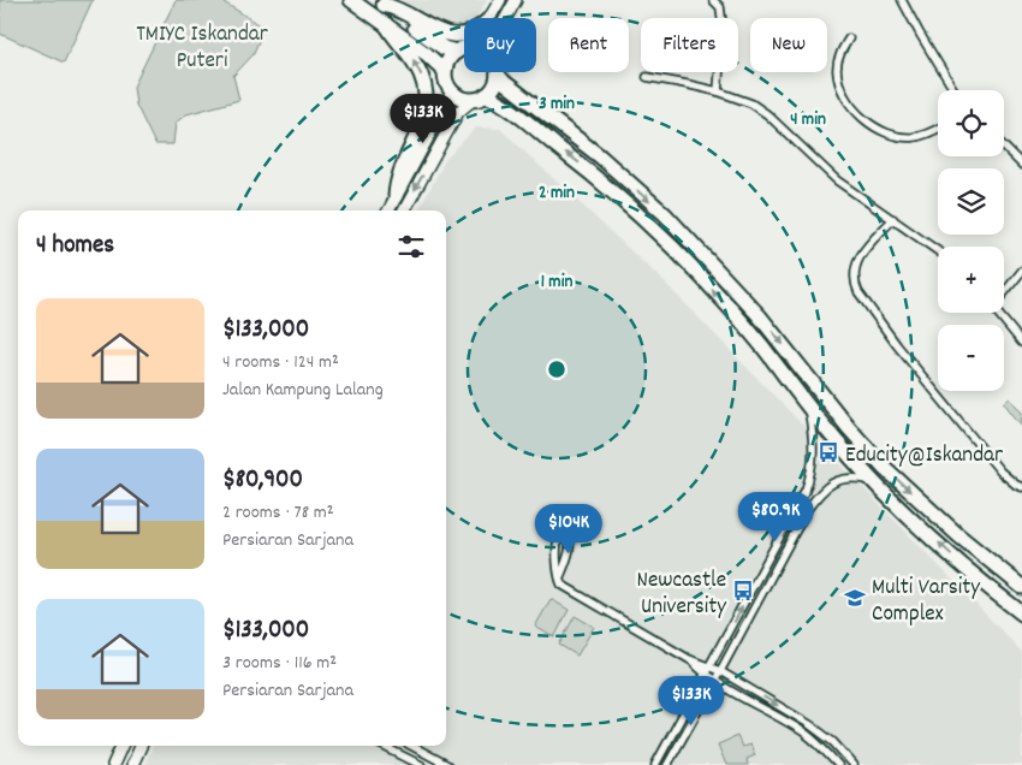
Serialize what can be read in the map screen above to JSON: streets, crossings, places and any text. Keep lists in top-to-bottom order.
{
  "parks": ["TMIYC Iskandar Puteri"],
  "places": {
    "bus stop": ["Educity@Iskandar", "Newcastle University"],
    "school or university": ["Multi Varsity Complex"]
  },
  "page": {
    "chip": [
      "Buy",
      "Rent",
      "Filters",
      "New"
    ],
    "map_buttons": ["+", "−"],
    "price": [
      "$133K",
      "$80.9K",
      "$104K",
      "$133K"
    ],
    "heading": "4 homes",
    "list": [
      {
        "name": "$133,000",
        "note": "4 rooms · 124 m² · Jalan Kampung Lalang"
      },
      {
        "name": "$80,900",
        "note": "2 rooms · 78 m² · Persiaran Sarjana"
      },
      {
        "name": "$133,000",
        "note": "3 rooms · 116 m² · Persiaran Sarjana"
      }
    ]
  },
  "rings": [
    "3 min",
    "4 min",
    "2 min",
    "1 min"
  ]
}
